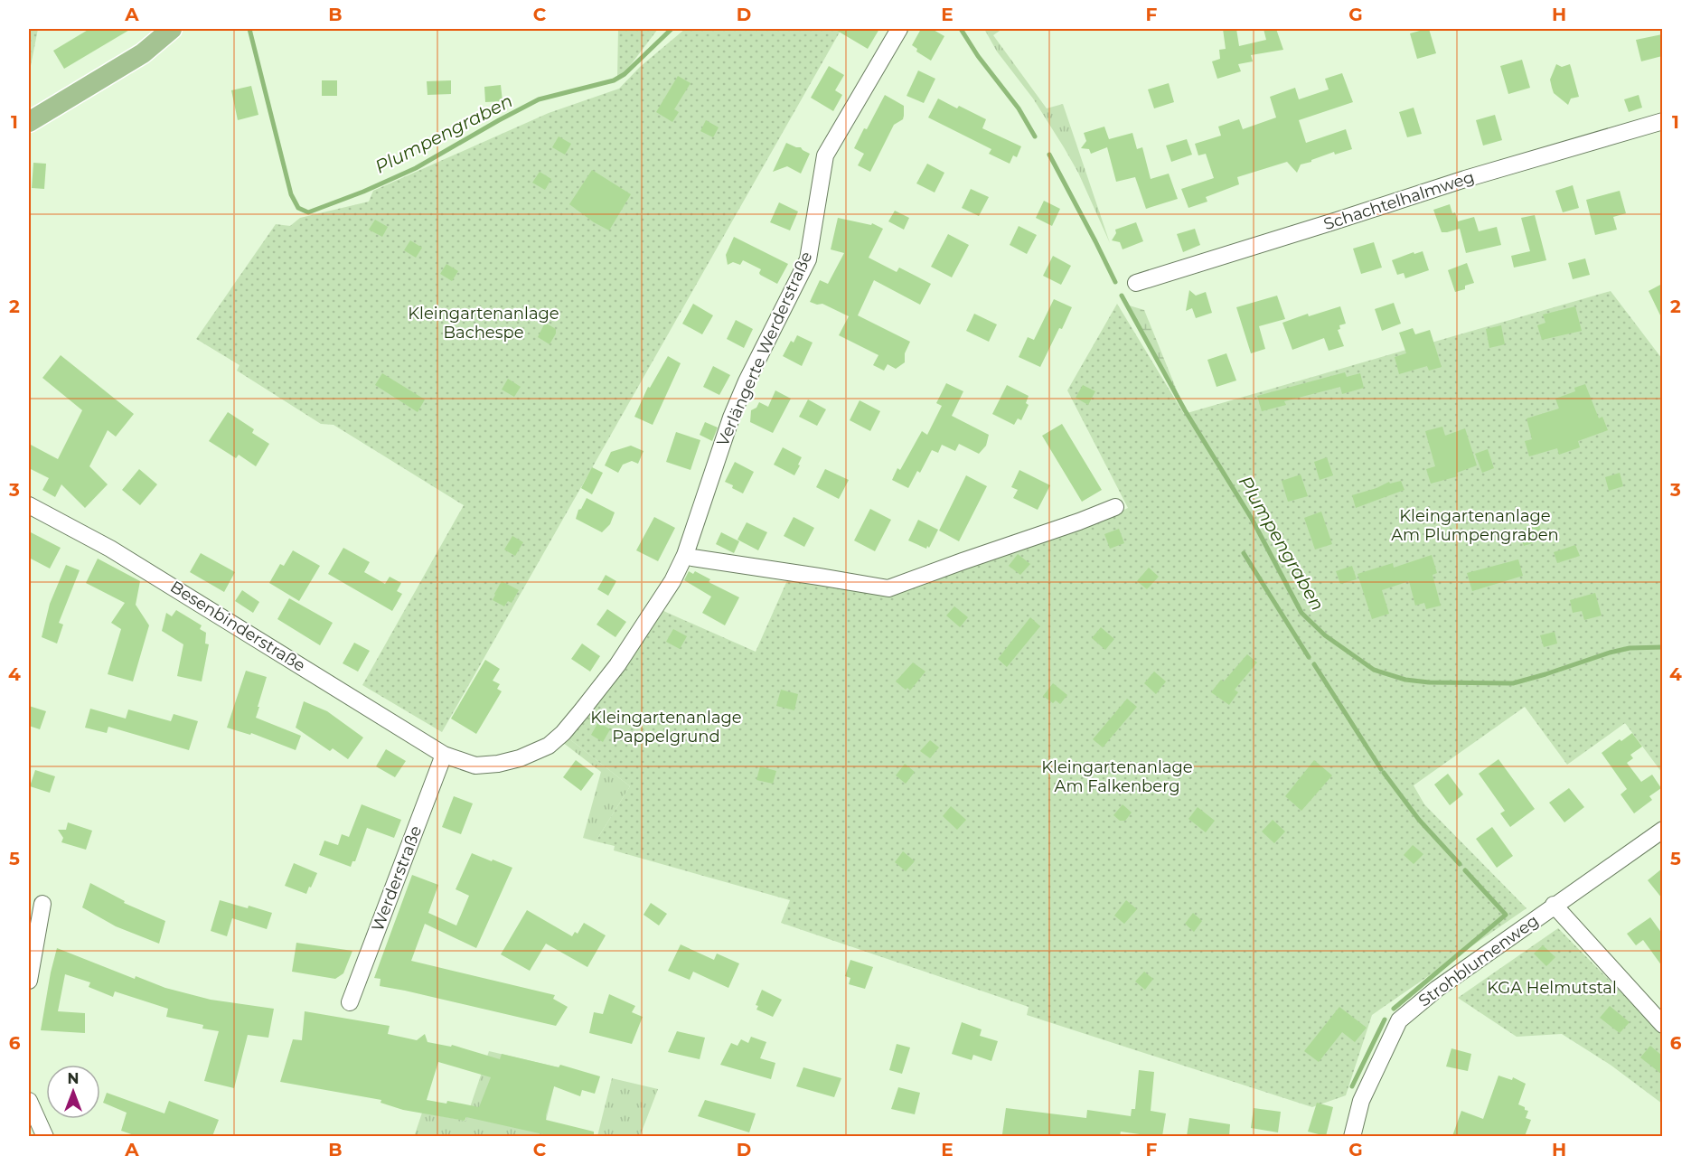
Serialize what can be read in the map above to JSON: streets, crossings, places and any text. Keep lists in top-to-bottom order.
{
  "streets": {
    "street": [
      "Schachtelhalmweg",
      "Verlängerte Werderstraße",
      "Besenbinderstraße",
      "Werderstraße",
      "Strohblumenweg"
    ]
  },
  "crossings": [
    ["Verlängerte Werderstraße", "Besenbinderstraße"],
    ["Verlängerte Werderstraße", "Werderstraße"],
    ["Besenbinderstraße", "Werderstraße"]
  ],
  "water": ["Plumpengraben"],
  "parks": [
    "Kleingartenanlage Bachespe",
    "Kleingartenanlage Am Plumpengraben",
    "Kleingartenanlage Pappelgrund",
    "Kleingartenanlage Am Falkenberg",
    "KGA Helmutstal"
  ],
  "north": "top",
  "grid": {
    "columns": [
      "A",
      "B",
      "C",
      "D",
      "E",
      "F",
      "G",
      "H"
    ],
    "rows": [
      "1",
      "2",
      "3",
      "4",
      "5",
      "6"
    ]
  }
}
